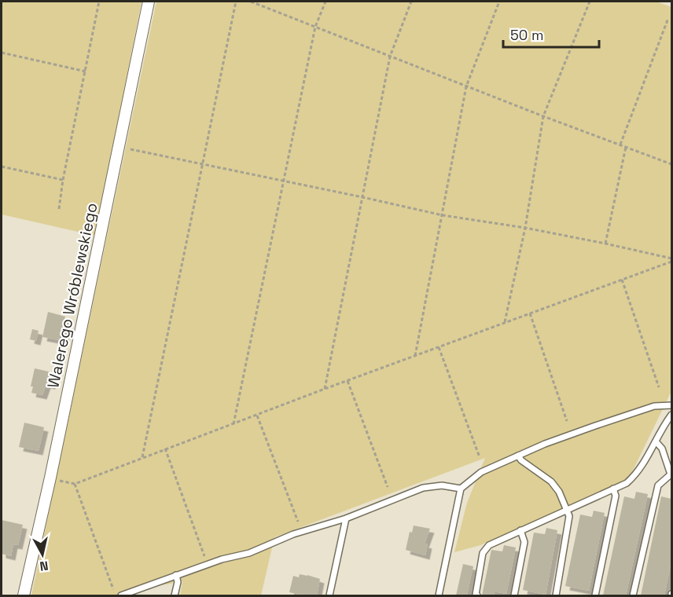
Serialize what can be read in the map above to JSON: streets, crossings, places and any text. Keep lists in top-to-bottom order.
{
  "streets": {
    "street": ["Walerego Wróblewskiego"]
  },
  "scale_bar": "50 m",
  "north": "bottom"
}
